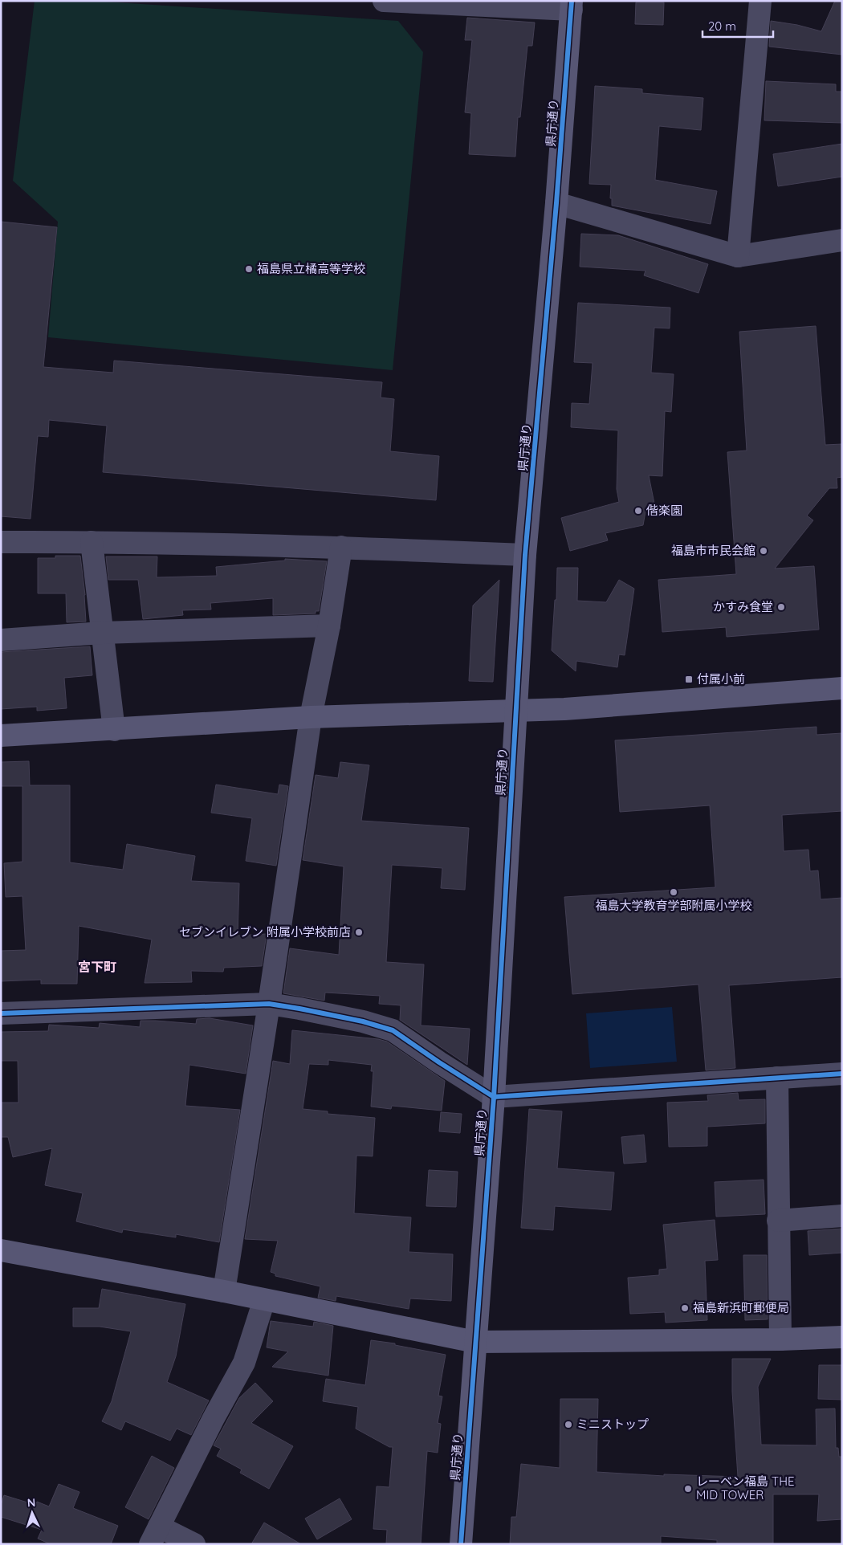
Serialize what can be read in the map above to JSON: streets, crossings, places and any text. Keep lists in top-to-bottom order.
{
  "streets": {
    "street": ["県庁通り"]
  },
  "districts": ["宮下町"],
  "places": {
    "other": [
      "福島県立橘高等学校",
      "偕楽園",
      "福島市市民会館",
      "かすみ食堂",
      "福島大学教育学部附属小学校",
      "セブンイレブン 附属小学校前店",
      "福島新浜町郵便局",
      "ミニストップ",
      "レーベン福島 THE MID TOWER"
    ],
    "transit": ["付属小前"]
  },
  "scale_bar": "20 m",
  "north": "top"
}
